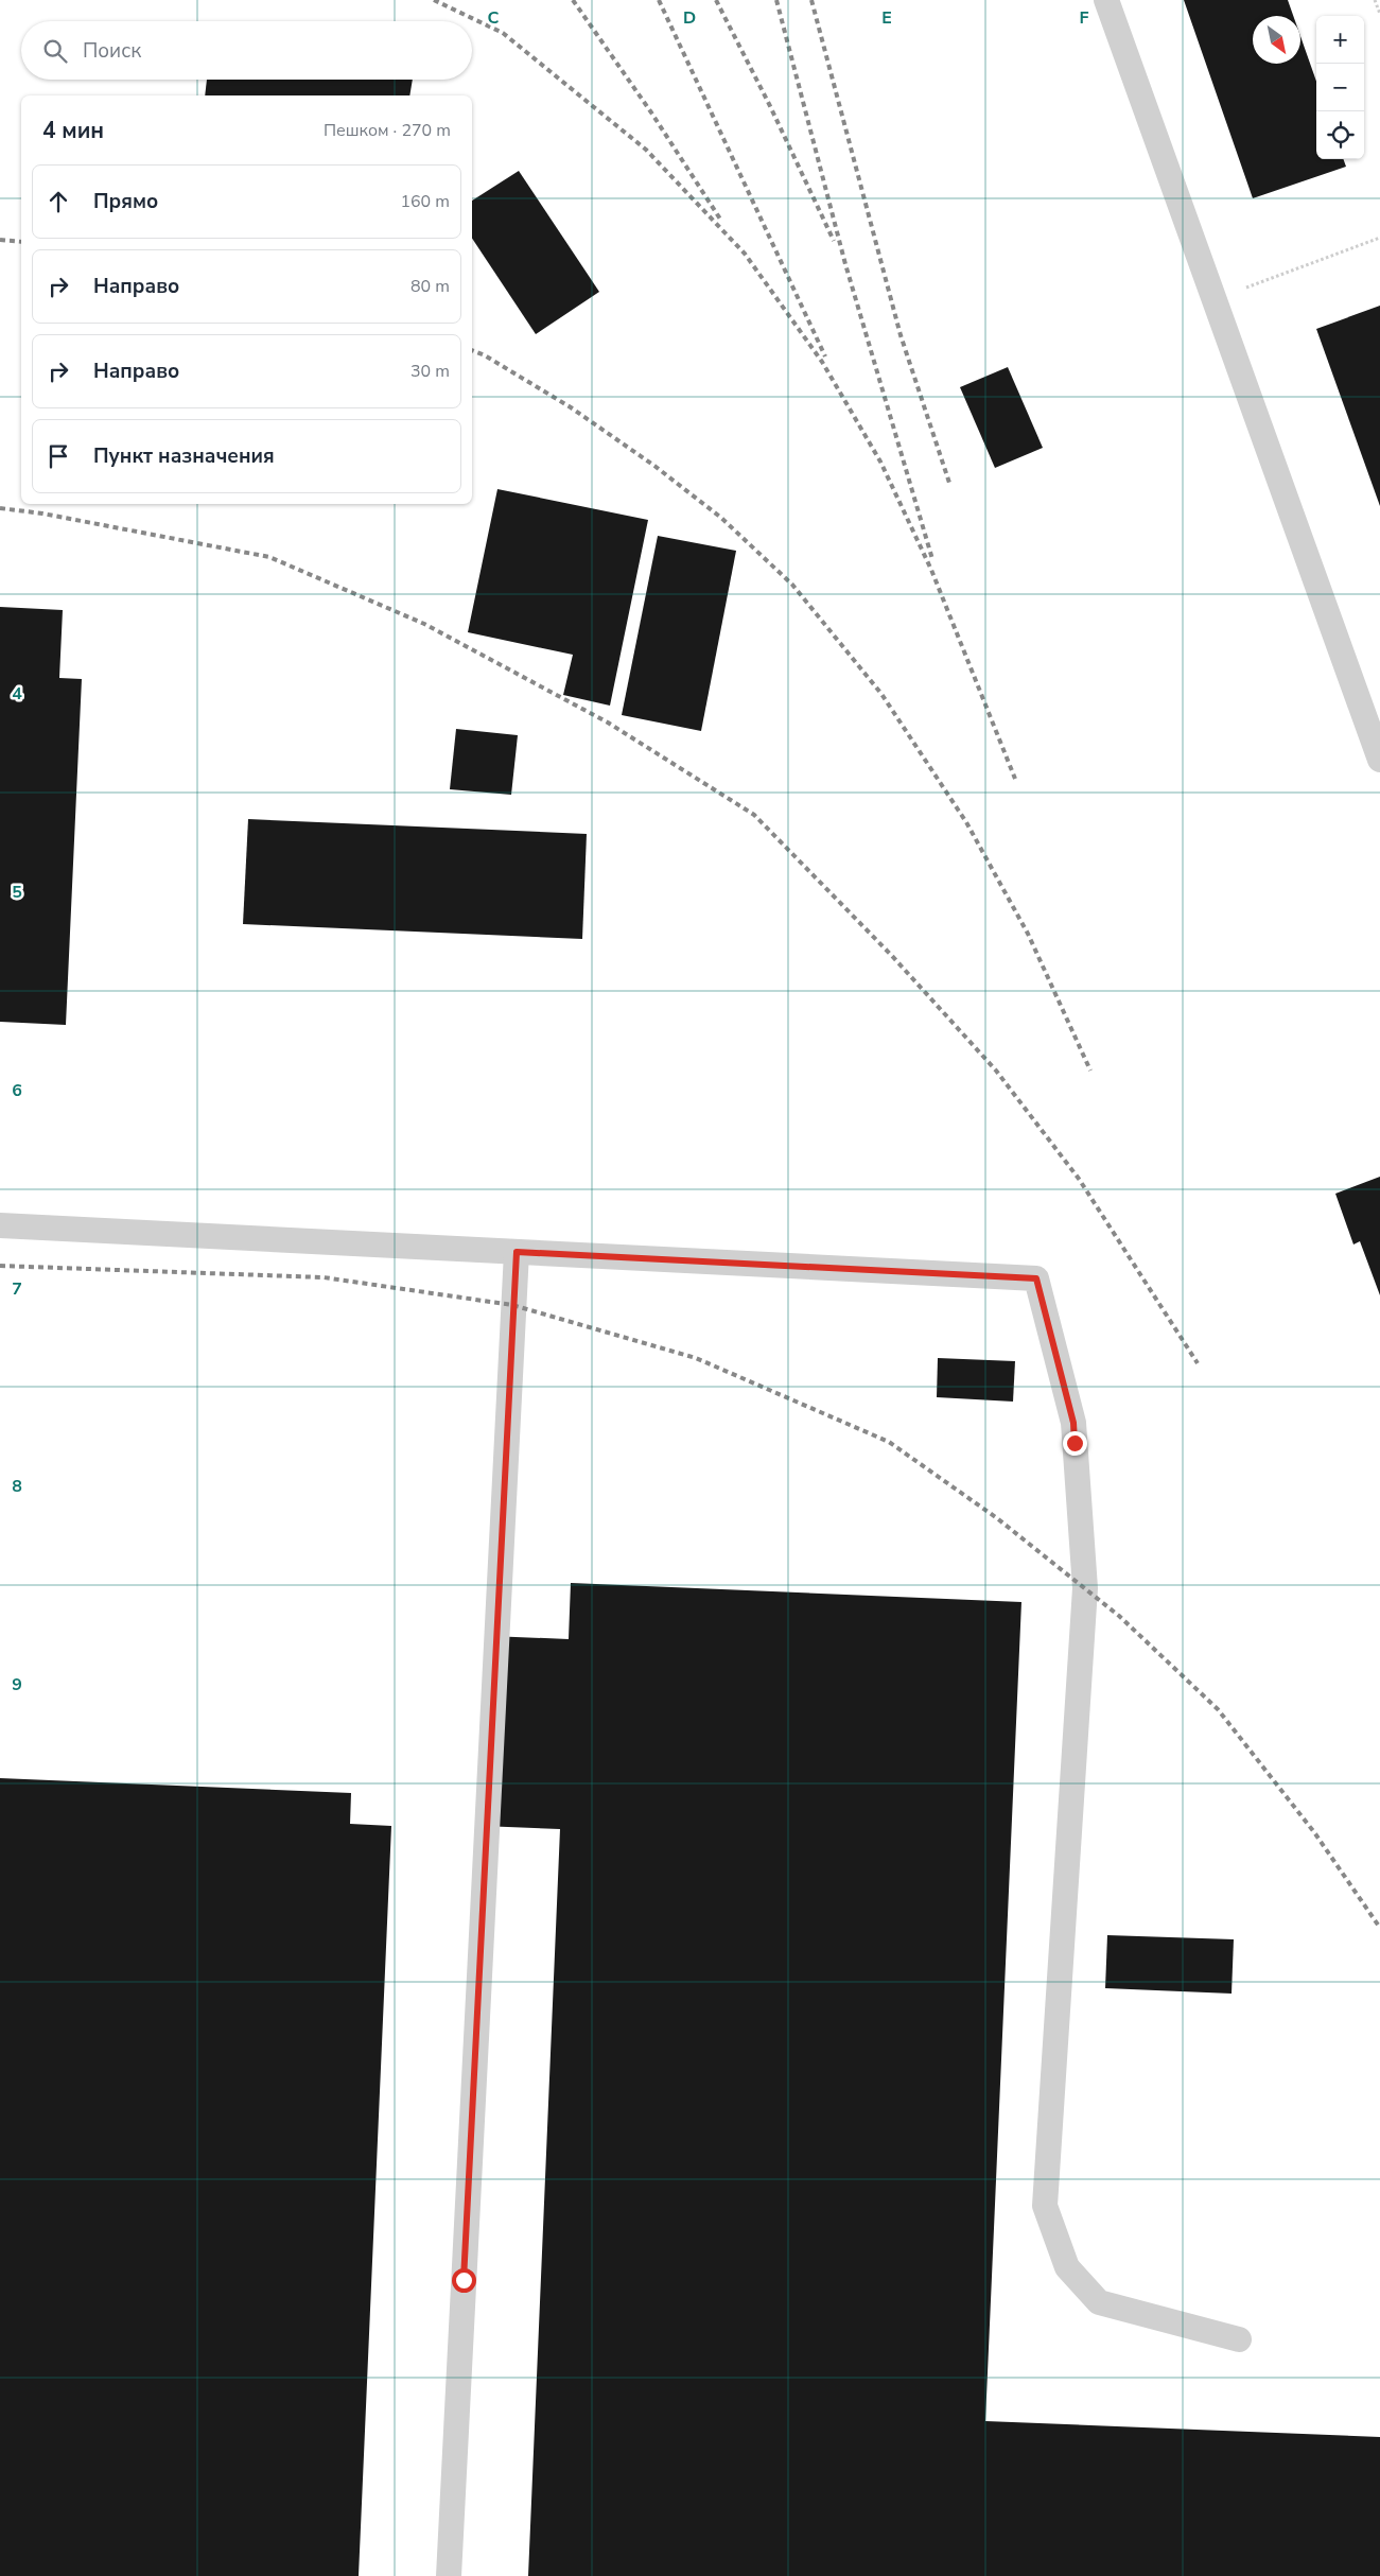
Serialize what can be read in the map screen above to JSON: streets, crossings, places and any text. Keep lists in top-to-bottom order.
{
  "north": "bottom right",
  "page": {
    "map_buttons": ["+", "−"],
    "search": "Поиск",
    "heading": ["4 мин", "Пешком · 270 m"],
    "list": [
      ["Прямо", "160 m"],
      ["Направо", "80 m"],
      ["Направо", "30 m"],
      "Пункт назначения"
    ]
  },
  "grid": {
    "columns": [
      "C",
      "D",
      "E",
      "F"
    ],
    "rows": [
      "4",
      "5",
      "6",
      "7",
      "8",
      "9"
    ]
  }
}
